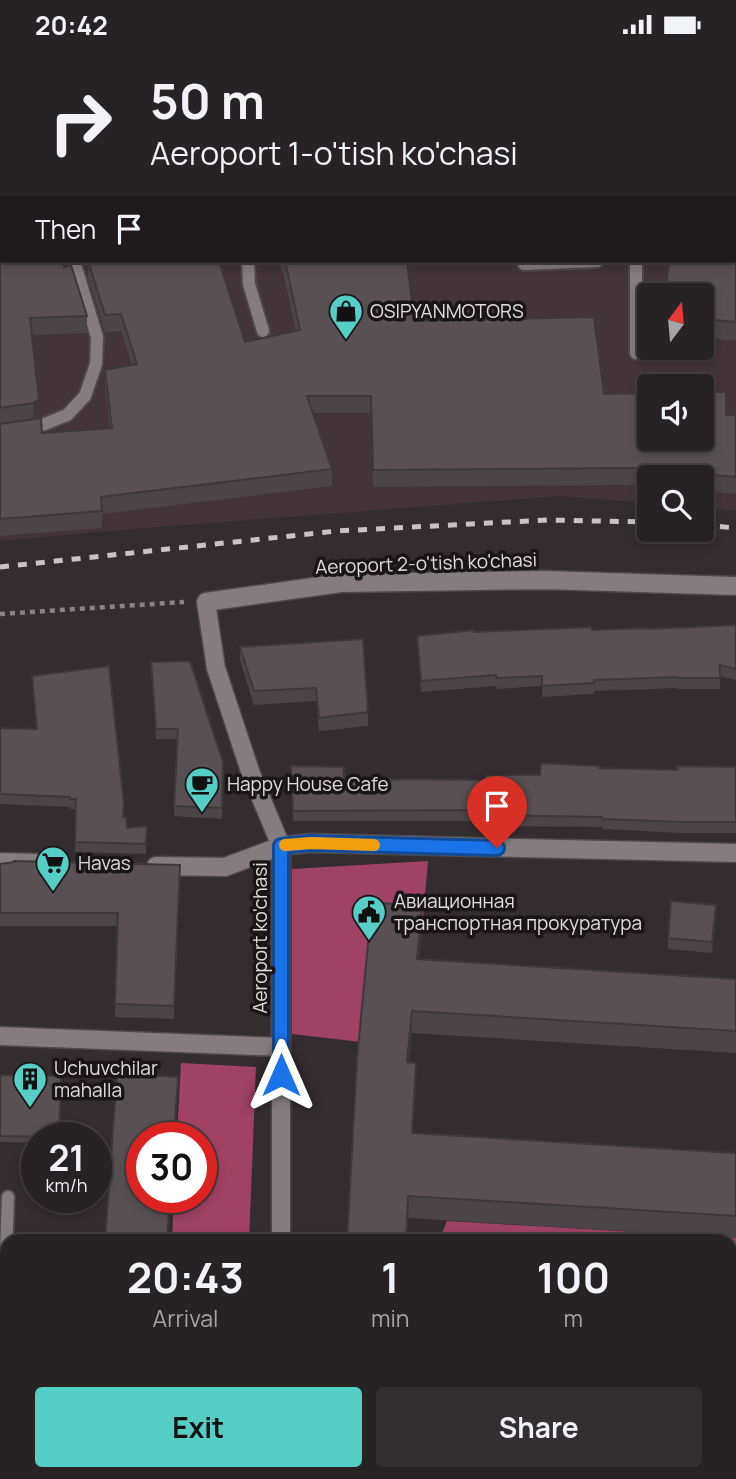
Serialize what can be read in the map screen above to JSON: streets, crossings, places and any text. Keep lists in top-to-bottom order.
{
  "streets": {
    "street": ["Aeroport 2-o'tish ko'chasi", "Aeroport ko'chasi"]
  },
  "places": {
    "shop": ["OSIPYANMOTORS"],
    "cafe": ["Happy House Cafe"],
    "supermarket": ["Havas"],
    "public building": ["Авиационная транспортная прокуратура"],
    "building": ["Uchuvchilar mahalla"]
  },
  "north": "top",
  "page": {
    "status": "20:42",
    "turn": ["50 m", "Aeroport 1-o'tish ko'chasi"],
    "then": "Then",
    "speed": "21 km/h",
    "limit": "30",
    "eta": [
      "20:43",
      "Arrival",
      "1",
      "min",
      "100",
      "m"
    ],
    "buttons": ["Exit", "Share"]
  }
}
